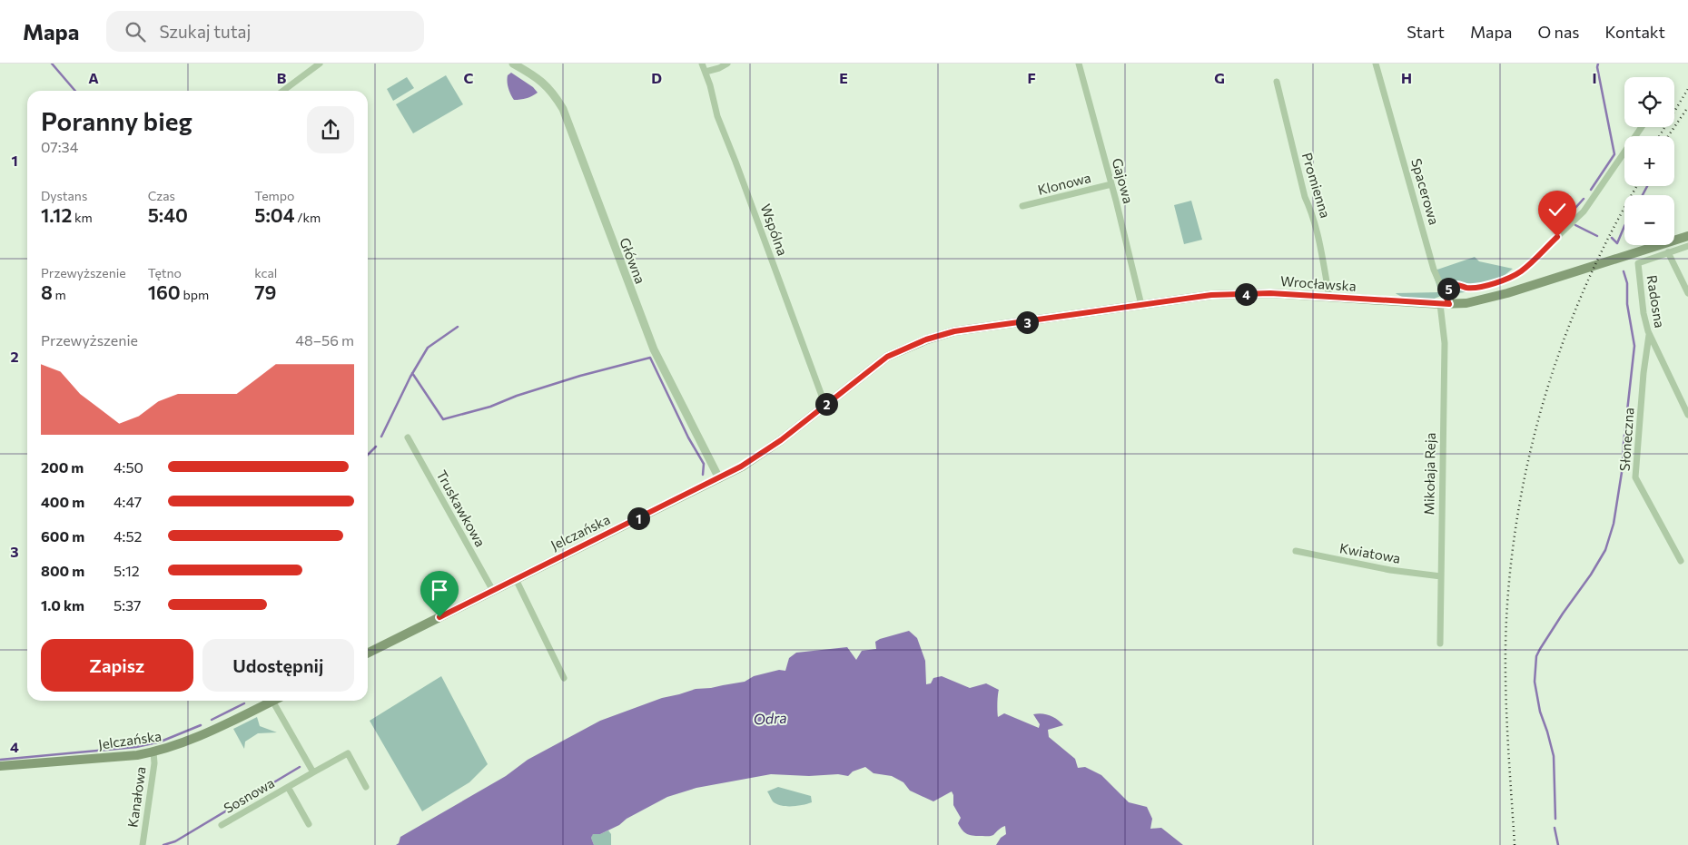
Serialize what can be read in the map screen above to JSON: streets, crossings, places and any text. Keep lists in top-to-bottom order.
{
  "streets": {
    "main road": ["Wrocławska", "Jelczańska"],
    "street": [
      "Gajowa",
      "Klonowa",
      "Promienna",
      "Spacerowa",
      "Wspólna",
      "Główna",
      "Radosna",
      "Słoneczna",
      "Mikołaja Reja",
      "Truskawkowa",
      "Kwiatowa",
      "Sosnowa",
      "Kanałowa"
    ]
  },
  "crossings": [
    ["Gajowa", "Klonowa"],
    ["Gajowa", "Wrocławska"],
    ["Promienna", "Wrocławska"],
    ["Spacerowa", "Wrocławska"],
    ["Spacerowa", "Mikołaja Reja"],
    ["Wspólna", "Jelczańska"],
    ["Główna", "Jelczańska"],
    ["Wrocławska", "Mikołaja Reja"],
    ["Wrocławska", "Jelczańska"],
    ["Radosna", "Słoneczna"],
    ["Mikołaja Reja", "Kwiatowa"],
    ["Truskawkowa", "Jelczańska"],
    ["Jelczańska", "Kanałowa"]
  ],
  "water": ["Odra"],
  "page": {
    "header": "Mapa",
    "search": "Szukaj tutaj",
    "nav": [
      "Start",
      "Mapa",
      "O nas",
      "Kontakt"
    ],
    "map_buttons": ["+", "−"],
    "heading": ["Poranny bieg", "07:34"],
    "stats": [
      ["Dystans", "1.12 km"],
      ["Czas", "5:40"],
      ["Tempo", "5:04 /km"],
      ["Przewyższenie", "8 m"],
      ["Tętno", "160 bpm"],
      ["kcal", "79"]
    ],
    "pins": [
      "5",
      "4",
      "3",
      "2",
      "1"
    ],
    "chart": ["Przewyższenie", "48–56 m"],
    "list": [
      {
        "name": "200 m",
        "note": "4:50"
      },
      {
        "name": "400 m",
        "note": "4:47"
      },
      {
        "name": "600 m",
        "note": "4:52"
      },
      {
        "name": "800 m",
        "note": "5:12"
      },
      {
        "name": "1.0 km",
        "note": "5:37"
      }
    ],
    "buttons": ["Zapisz", "Udostępnij"]
  },
  "grid": {
    "columns": [
      "A",
      "B",
      "C",
      "D",
      "E",
      "F",
      "G",
      "H",
      "I"
    ],
    "rows": [
      "1",
      "2",
      "3",
      "4"
    ]
  }
}
